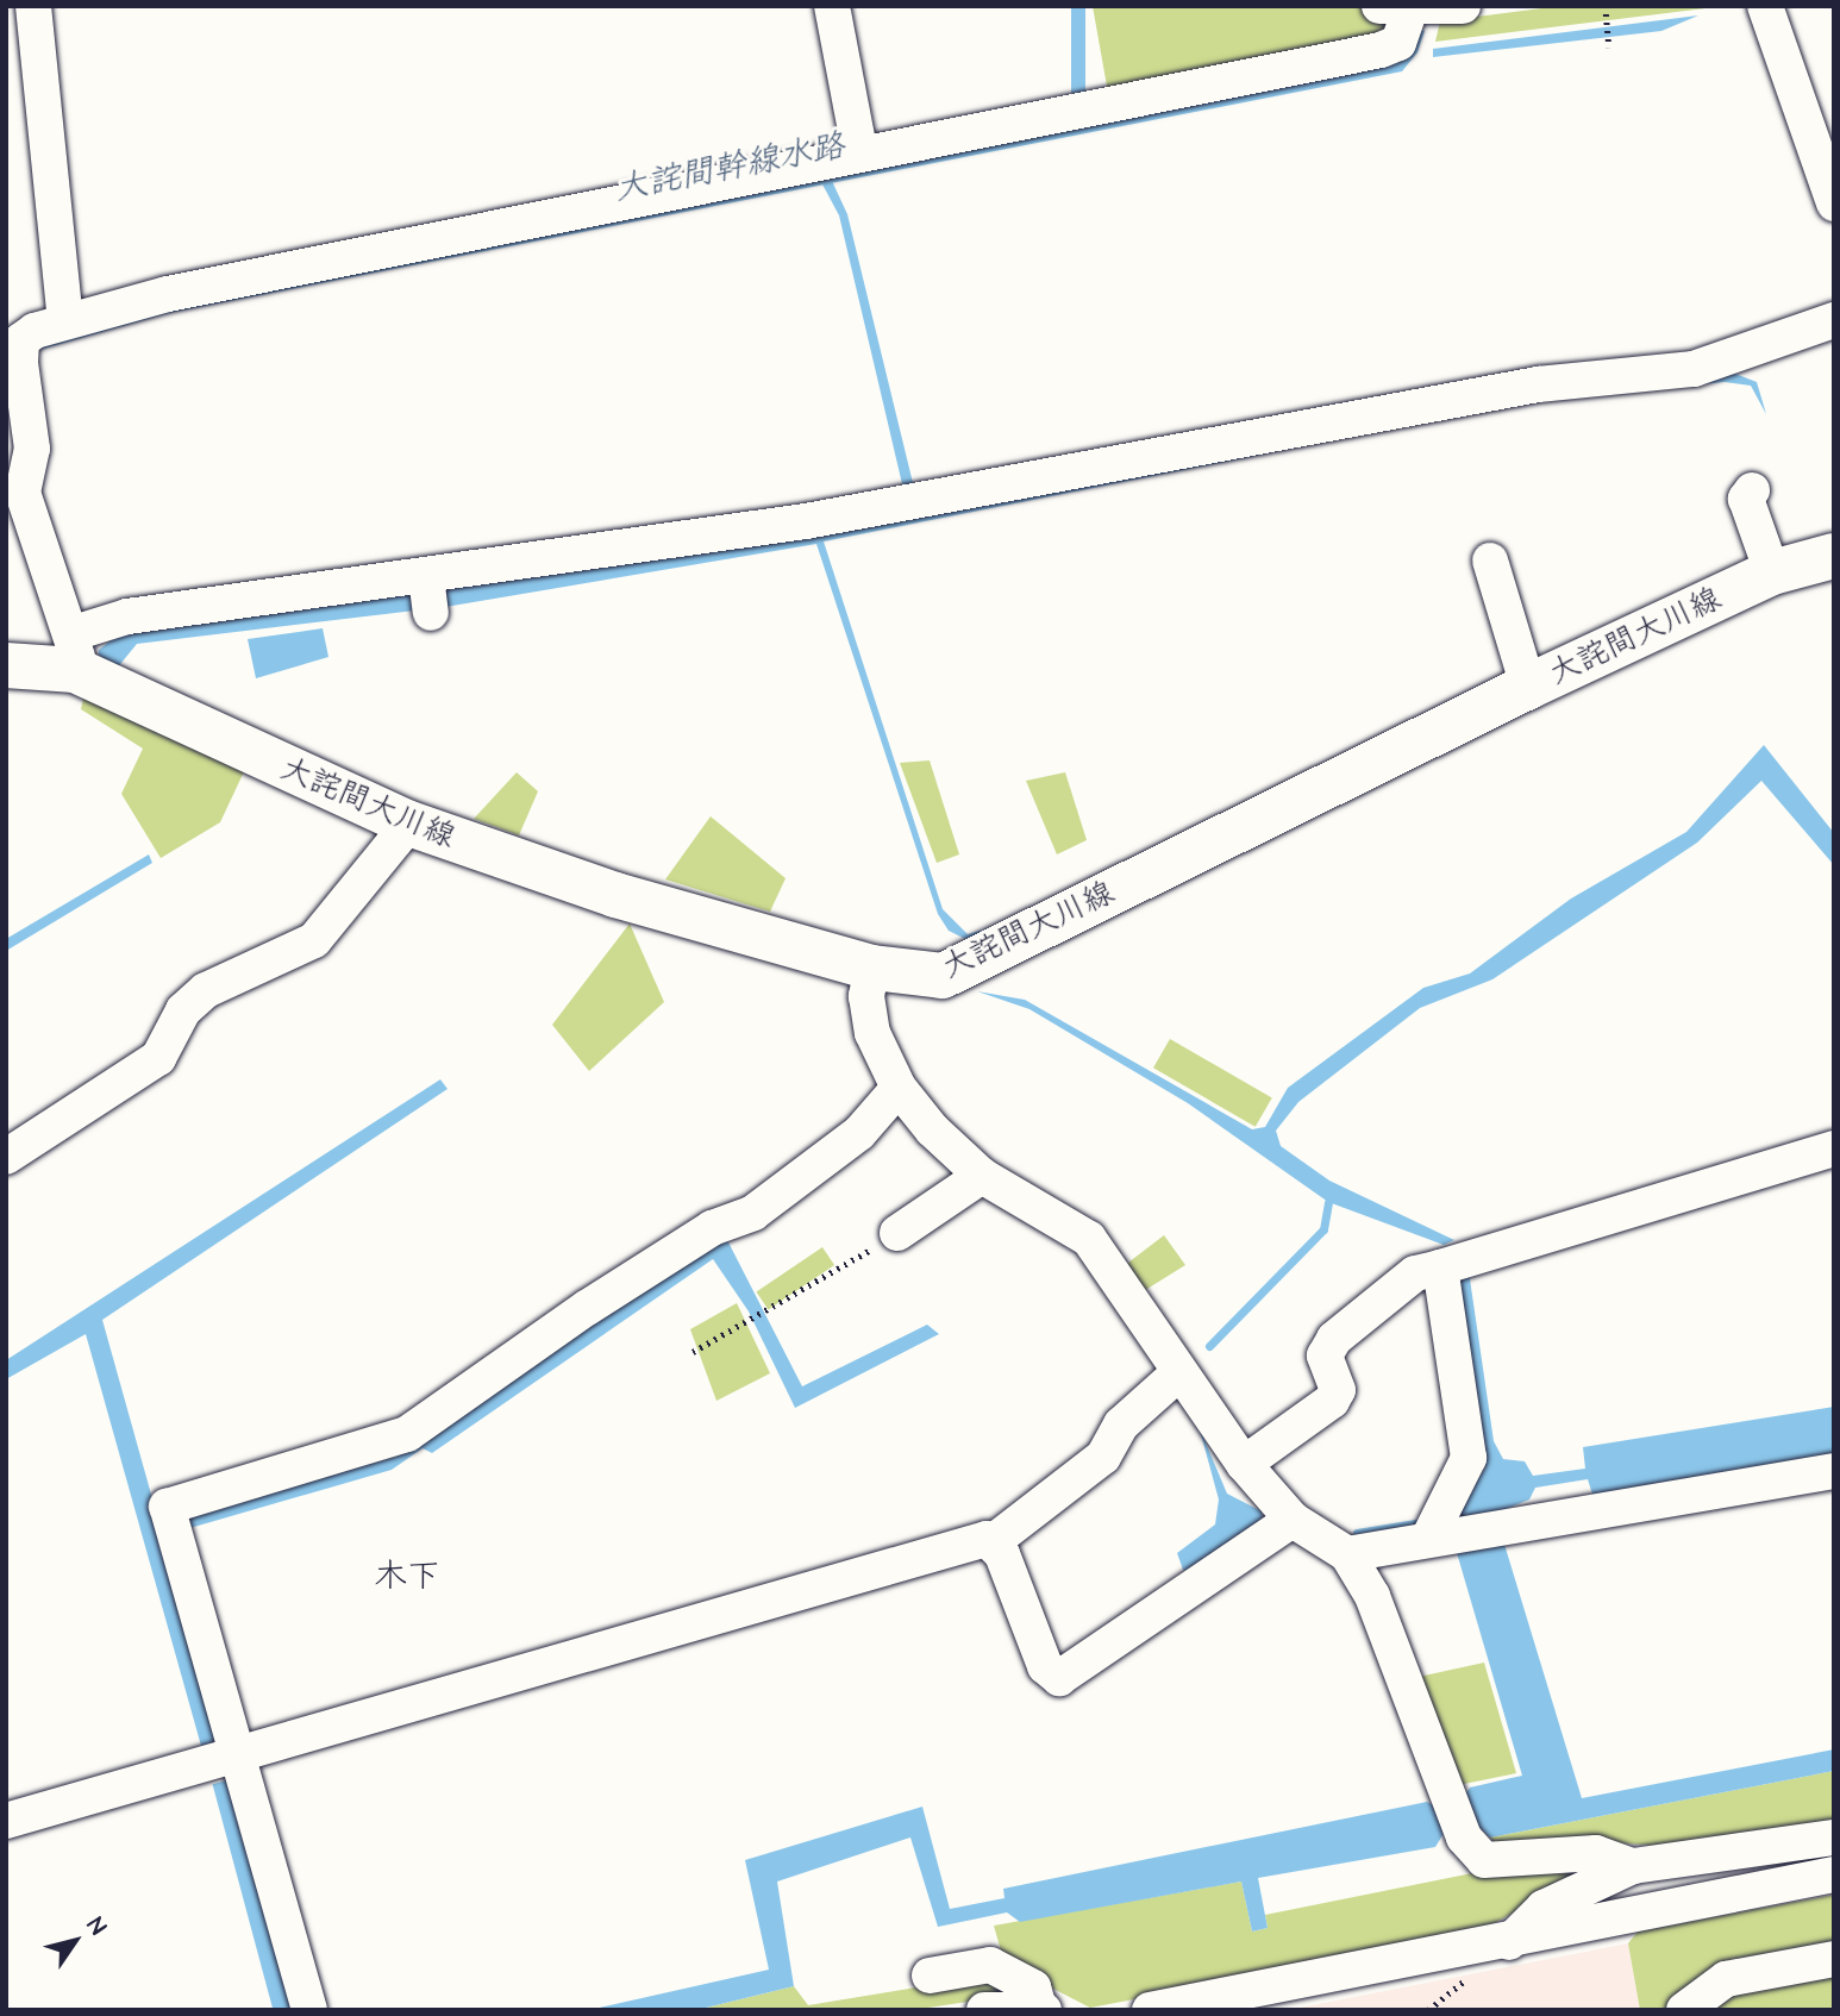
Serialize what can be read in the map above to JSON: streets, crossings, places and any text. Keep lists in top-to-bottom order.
{
  "streets": {
    "main road": ["大詫間大川線"]
  },
  "districts": ["木下"],
  "water": ["大詫間幹線水路"],
  "north": "top right"
}
